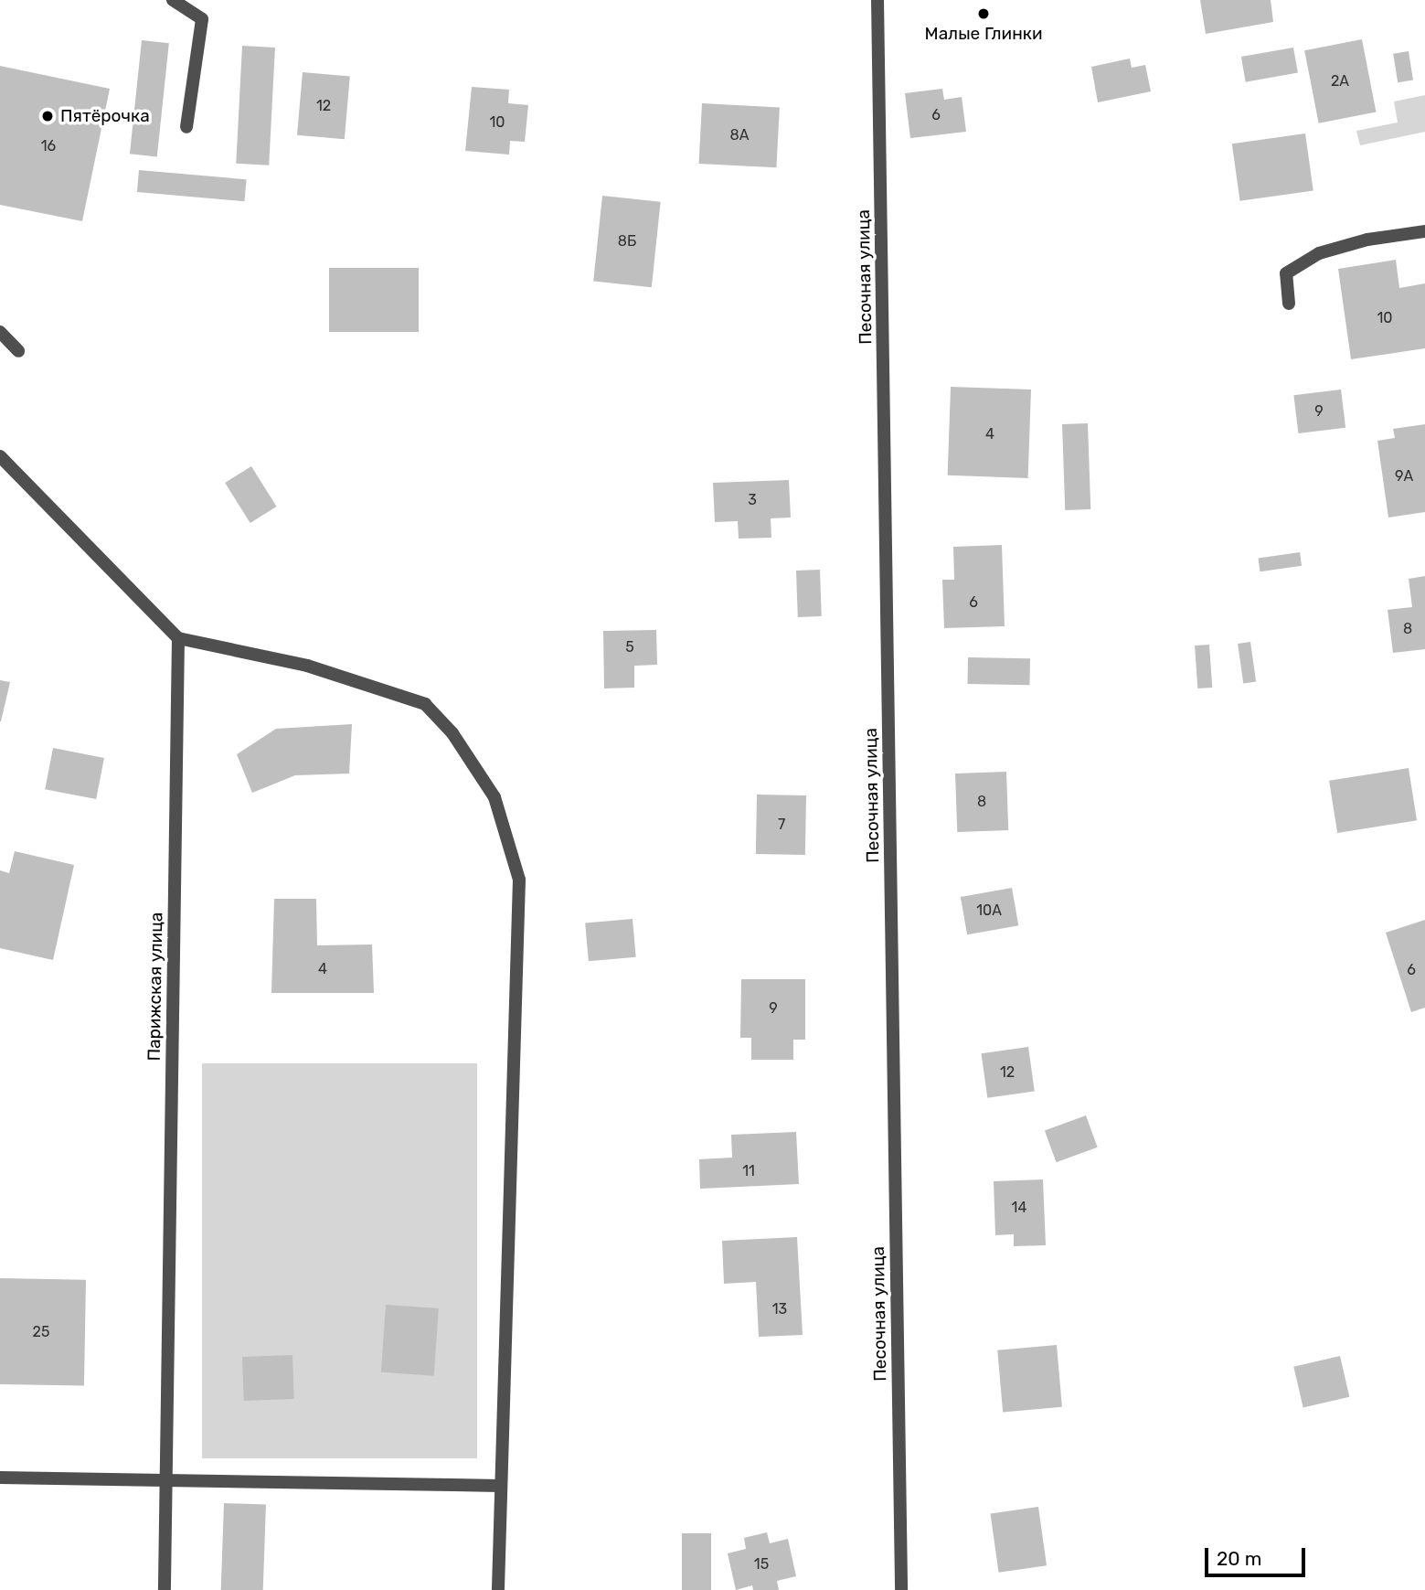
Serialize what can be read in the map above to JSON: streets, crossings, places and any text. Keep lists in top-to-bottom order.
{
  "streets": {
    "street": ["Песочная улица", "Парижская улица"]
  },
  "places": ["Малые Глинки", "Пятёрочка"],
  "house_numbers": [
    "2А",
    "12",
    "6",
    "10",
    "8А",
    "16",
    "8Б",
    "10",
    "9",
    "4",
    "9А",
    "3",
    "6",
    "8",
    "5",
    "8",
    "7",
    "10А",
    "4",
    "6",
    "9",
    "12",
    "11",
    "14",
    "13",
    "25",
    "15"
  ],
  "scale_bar": "20 m"
}
